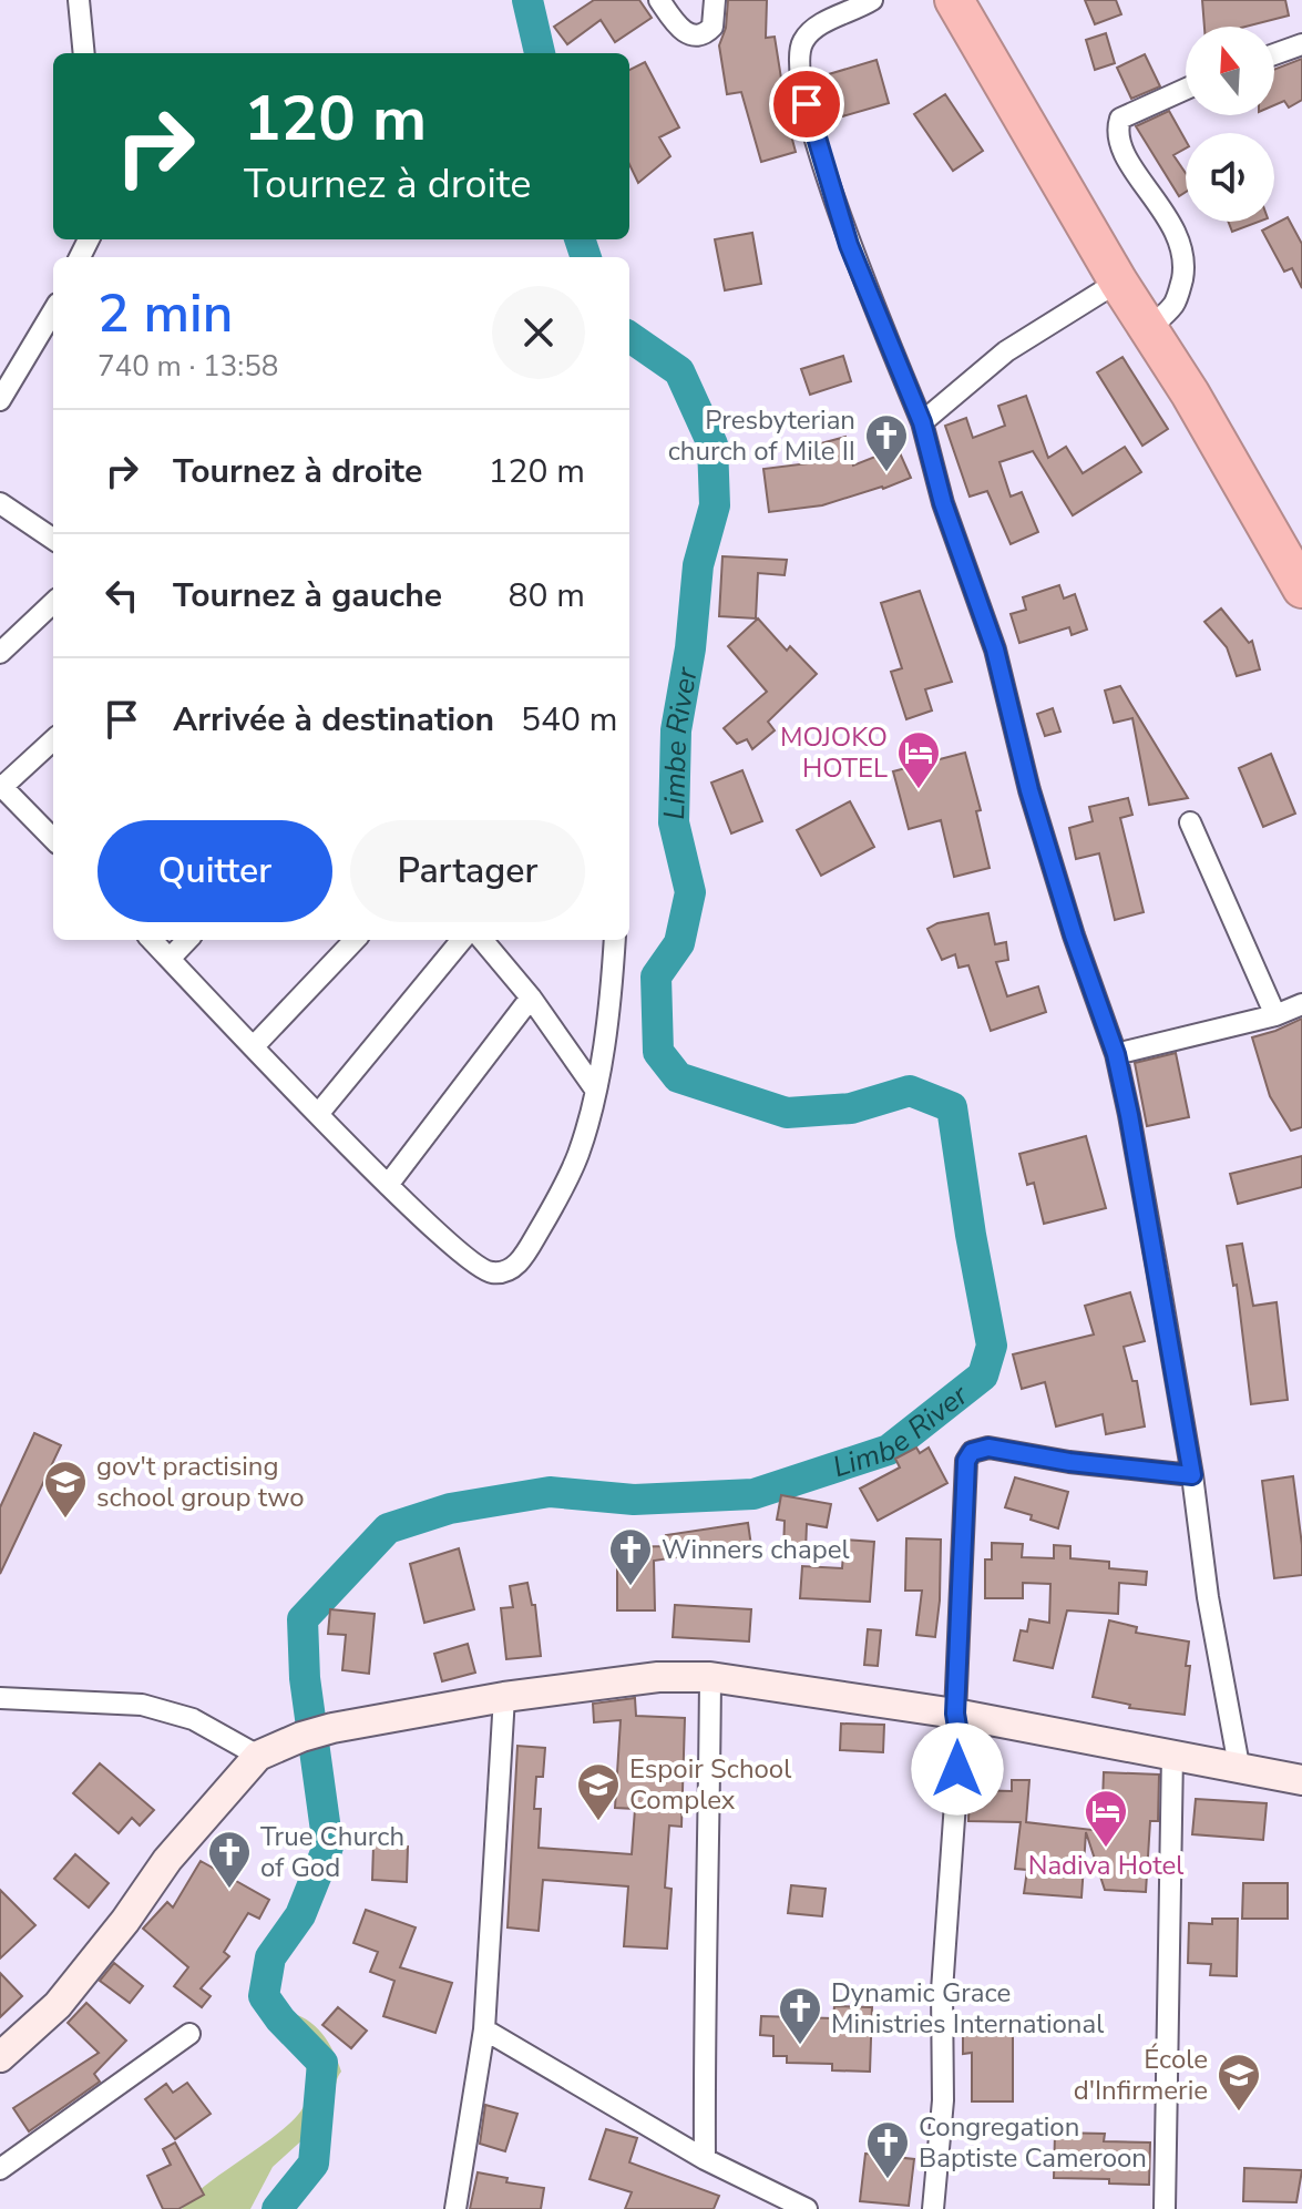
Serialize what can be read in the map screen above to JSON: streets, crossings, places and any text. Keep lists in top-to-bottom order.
{
  "water": ["Limbe River"],
  "places": {
    "church": [
      "Presbyterian church of Mile II",
      "Winners chapel",
      "True Church of God",
      "Dynamic Grace Ministries International",
      "Congregation Baptiste Cameroon"
    ],
    "hotel": ["MOJOKO HOTEL", "Nadiva Hotel"],
    "school or university": ["gov't practising school group two", "Espoir School Complex", "École d'Infirmerie"]
  },
  "north": "top",
  "page": {
    "turn": ["120 m", "Tournez à droite"],
    "heading": ["2 min", "740 m · 13:58"],
    "list": [
      {
        "name": "Tournez à droite",
        "value": "120 m"
      },
      {
        "name": "Tournez à gauche",
        "value": "80 m"
      },
      {
        "name": "Arrivée à destination",
        "value": "540 m"
      }
    ],
    "buttons": ["Quitter", "Partager"]
  }
}
